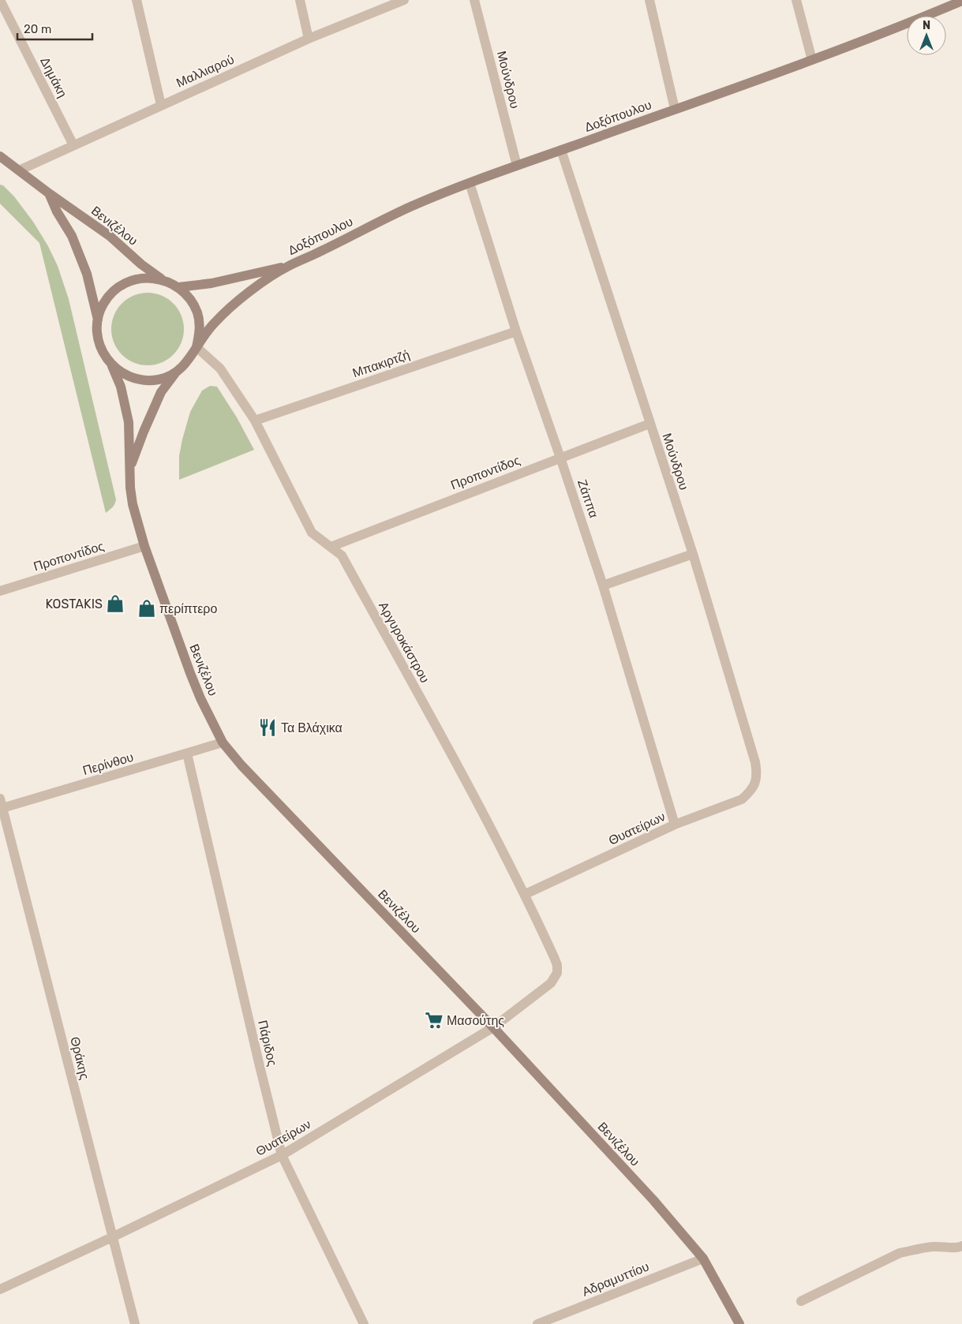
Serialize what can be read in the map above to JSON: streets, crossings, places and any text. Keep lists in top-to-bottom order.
{
  "streets": {
    "main road": ["Δοξόπουλου", "Βενιζέλου"],
    "street": [
      "Μαλλιαρού",
      "Δημάκη",
      "Μούνδρου",
      "Μπακιρτζή",
      "Προποντίδος",
      "Ζάππα",
      "Αργυροκάστρου",
      "Περίνθου",
      "Θυατείρων",
      "Πάριδος",
      "Θράκης",
      "Αδραμυττίου"
    ]
  },
  "crossings": [
    ["Μαλλιαρού", "Δημάκη"],
    ["Μαλλιαρού", "Βενιζέλου"],
    ["Μούνδρου", "Δοξόπουλου"],
    ["Μούνδρου", "Προποντίδος"],
    ["Μούνδρου", "Θυατείρων"],
    ["Δοξόπουλου", "Ζάππα"],
    ["Βενιζέλου", "Προποντίδος"],
    ["Βενιζέλου", "Αργυροκάστρου"],
    ["Βενιζέλου", "Περίνθου"],
    ["Βενιζέλου", "Θυατείρων"],
    ["Βενιζέλου", "Αδραμυττίου"],
    ["Μπακιρτζή", "Ζάππα"],
    ["Μπακιρτζή", "Αργυροκάστρου"],
    ["Προποντίδος", "Ζάππα"],
    ["Προποντίδος", "Αργυροκάστρου"],
    ["Ζάππα", "Θυατείρων"],
    ["Αργυροκάστρου", "Θυατείρων"],
    ["Περίνθου", "Πάριδος"],
    ["Περίνθου", "Θράκης"],
    ["Θυατείρων", "Πάριδος"],
    ["Θυατείρων", "Θράκης"]
  ],
  "places": {
    "shop": ["KOSTAKIS", "περίπτερο"],
    "restaurant": ["Τα Βλάχικα"],
    "supermarket": ["Μασούτης"]
  },
  "scale_bar": "20 m",
  "north": "top"
}
